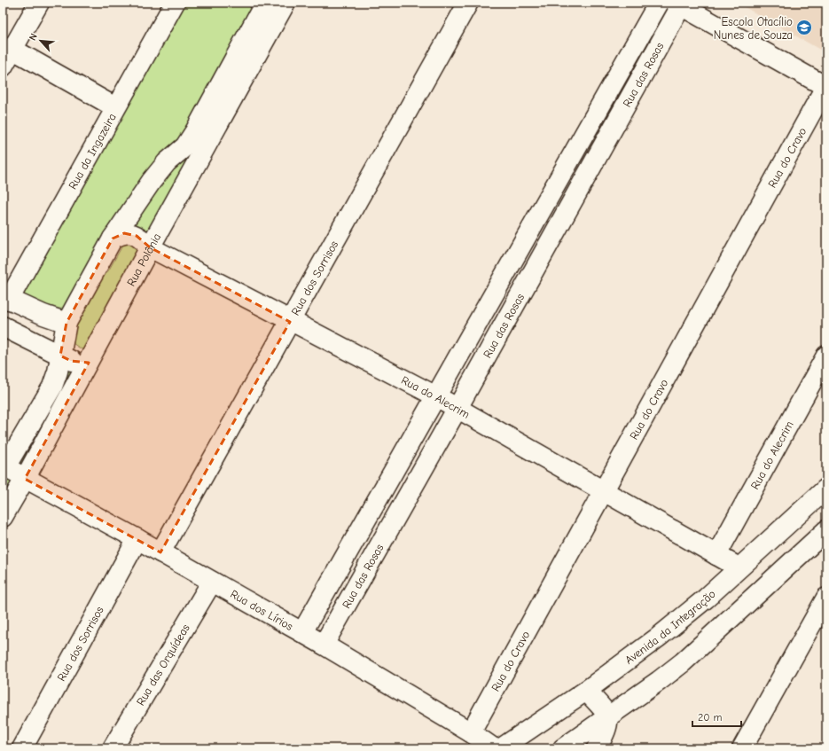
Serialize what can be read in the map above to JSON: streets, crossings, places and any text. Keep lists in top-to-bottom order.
{
  "streets": {
    "street": [
      "Rua das Rosas",
      "Rua da Ingazeira",
      "Rua do Cravo",
      "Rua Polônia",
      "Rua dos Sorrisos",
      "Rua do Alecrim",
      "Rua dos Lírios",
      "Avenida da Integração",
      "Rua das Orquídeas"
    ]
  },
  "crossings": [
    ["Rua das Rosas", "Rua do Alecrim"],
    ["Rua das Rosas", "Rua dos Lírios"],
    ["Rua do Cravo", "Rua do Alecrim"],
    ["Rua do Cravo", "Rua dos Lírios"],
    ["Rua Polônia", "Rua do Alecrim"],
    ["Rua Polônia", "Rua dos Lírios"],
    ["Rua dos Sorrisos", "Rua do Alecrim"],
    ["Rua dos Sorrisos", "Rua dos Lírios"],
    ["Rua do Alecrim", "Avenida da Integração"],
    ["Rua dos Lírios", "Rua das Orquídeas"]
  ],
  "places": {
    "school or university": ["Escola Otacílio Nunes de Souza"]
  },
  "scale_bar": "20 m",
  "north": "top left"
}
